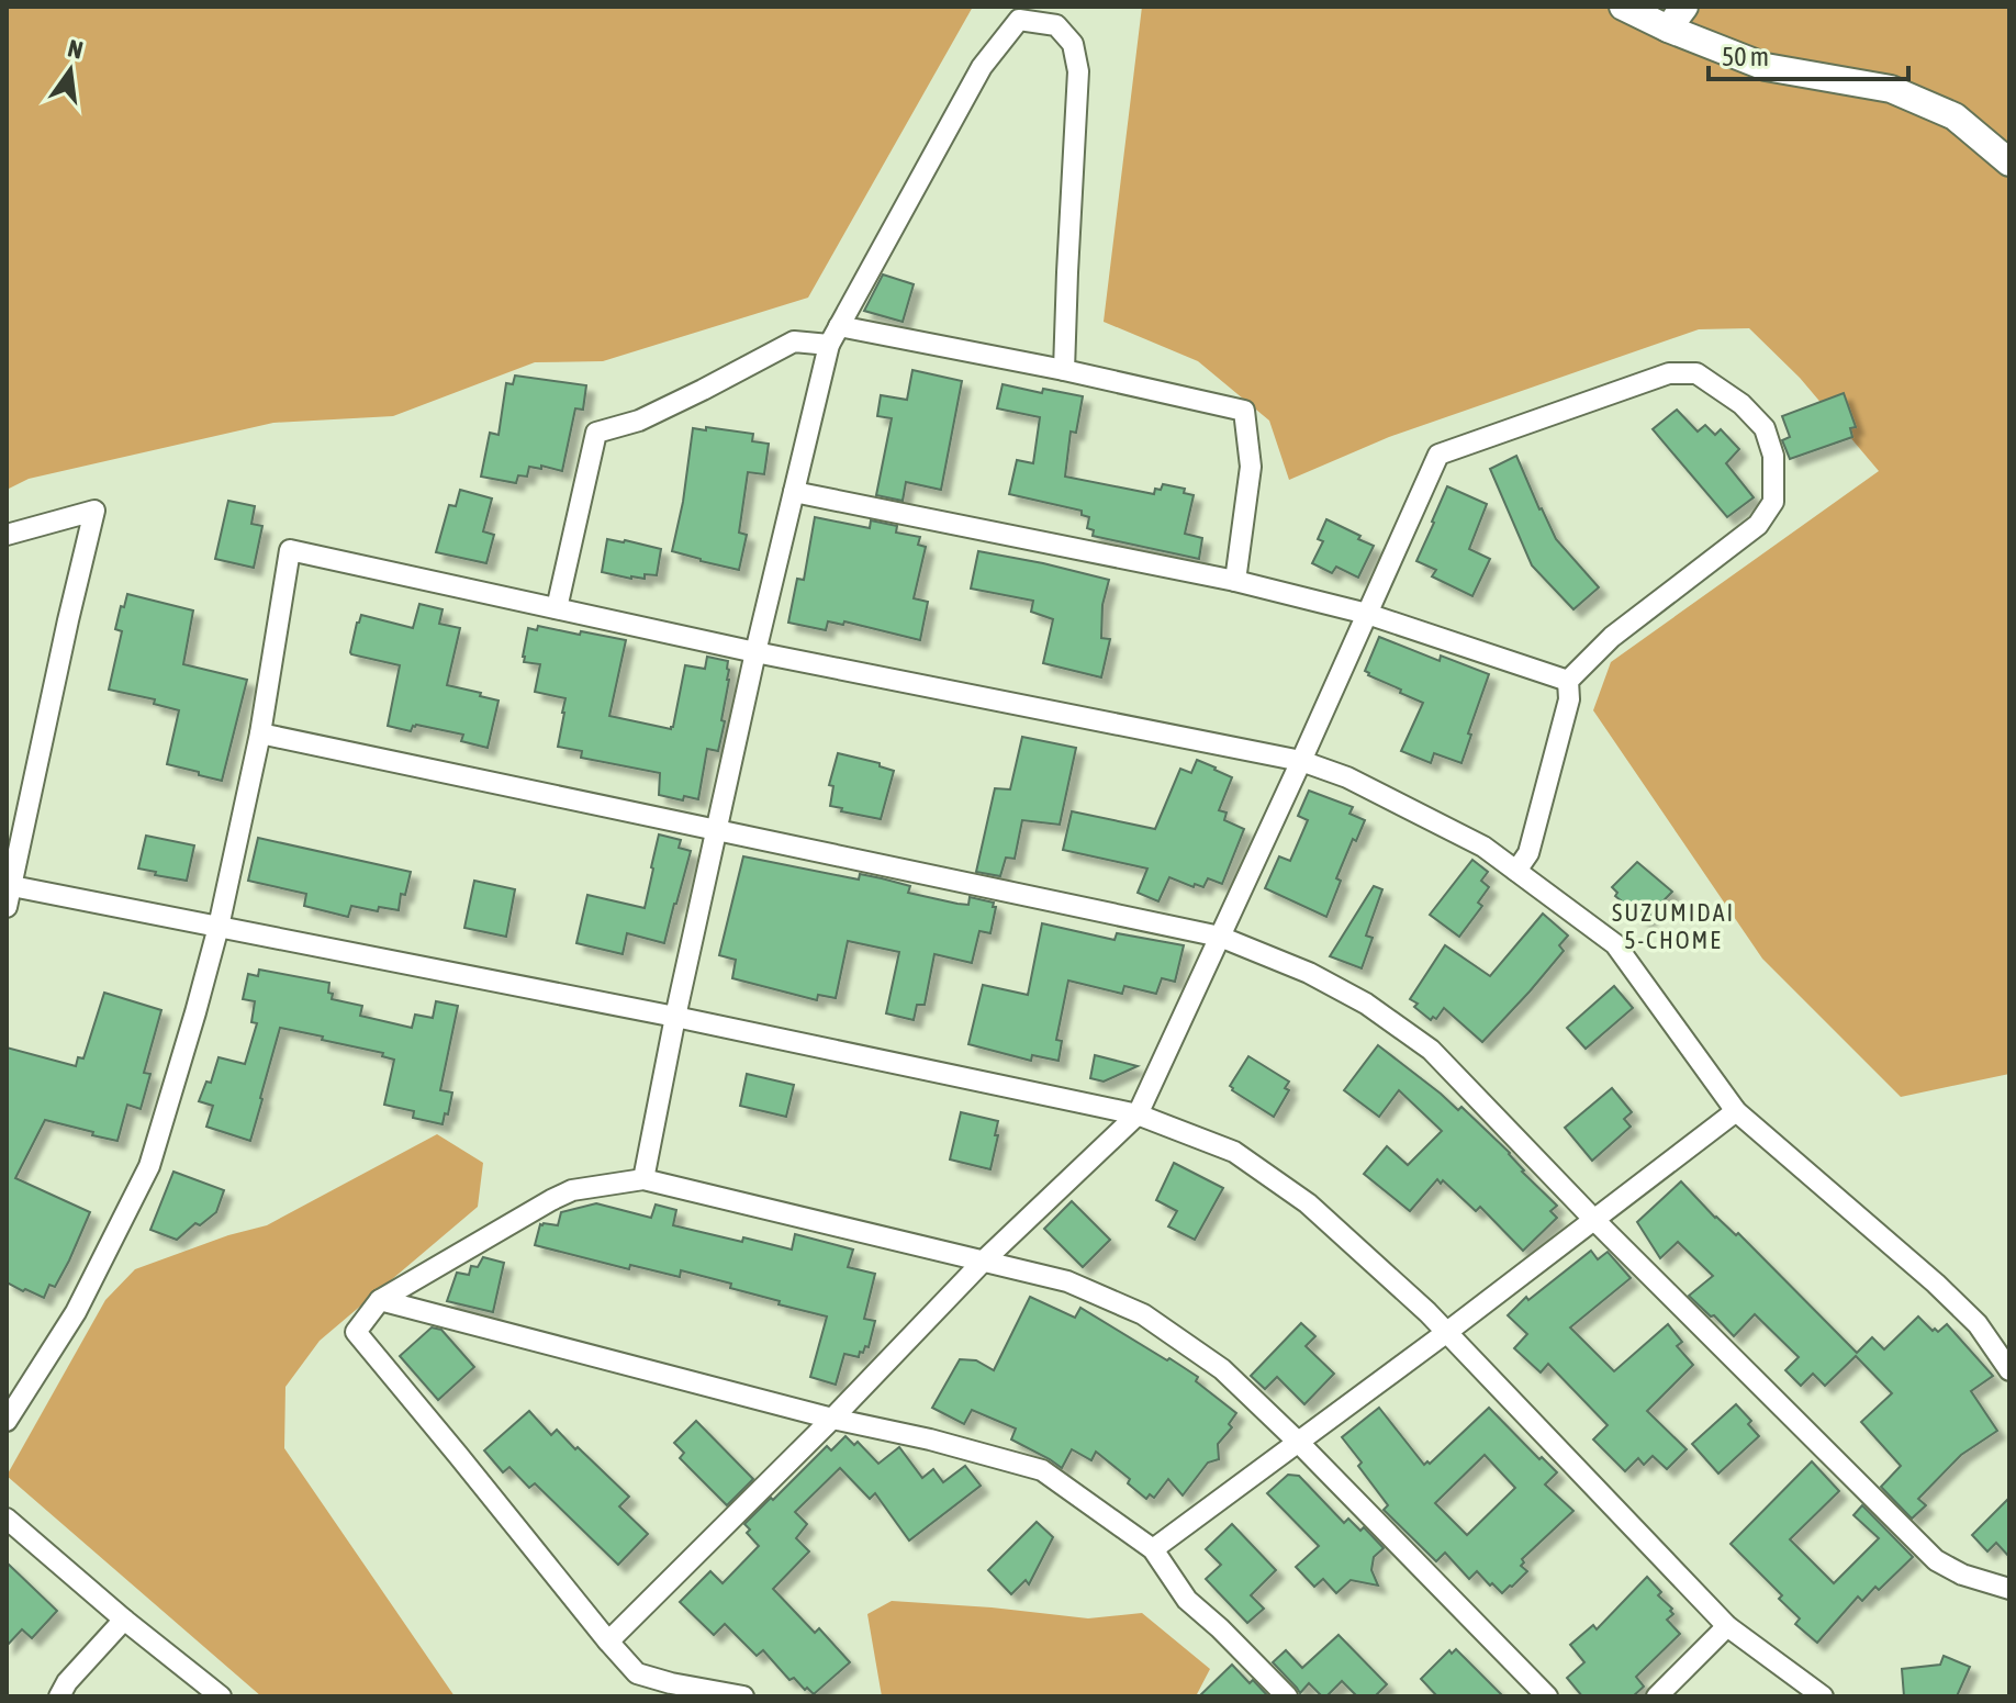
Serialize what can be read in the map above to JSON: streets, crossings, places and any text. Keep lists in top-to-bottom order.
{
  "districts": ["SUZUMIDAI 5-CHOME"],
  "scale_bar": "50 m",
  "north": "top"
}
